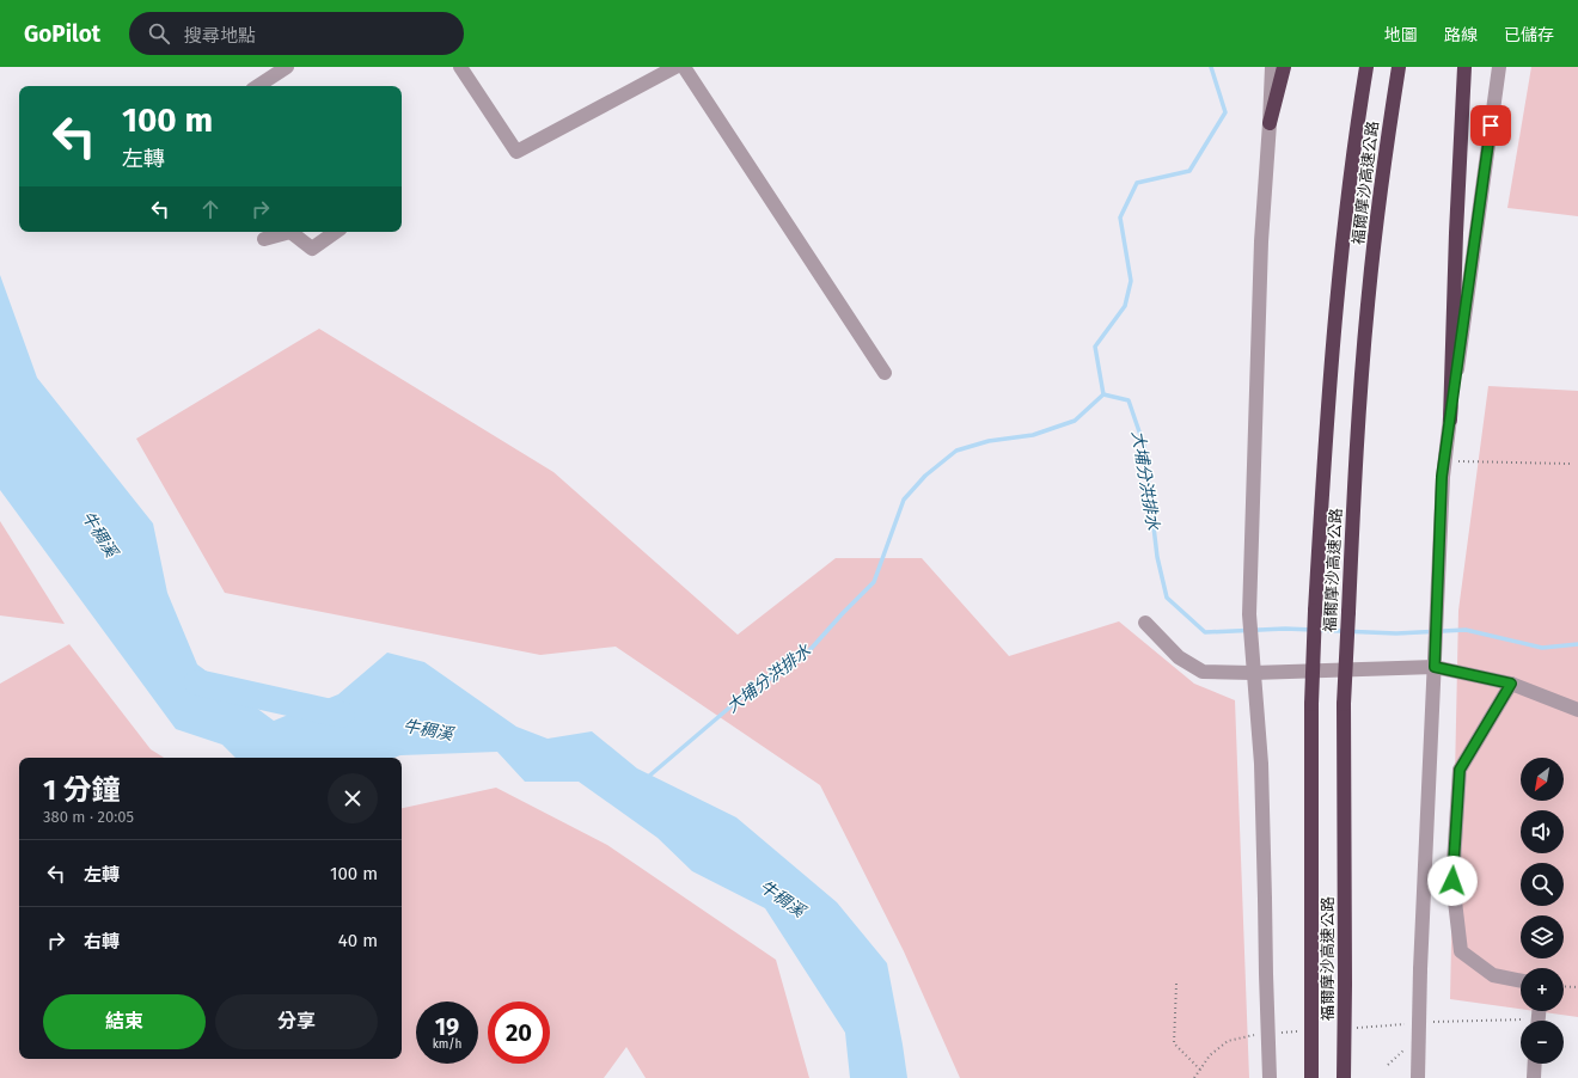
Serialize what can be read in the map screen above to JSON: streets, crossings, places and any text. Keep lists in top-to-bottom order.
{
  "streets": {
    "highway": ["福爾摩沙高速公路"]
  },
  "water": ["大埔分洪排水", "牛稠溪"],
  "north": "bottom left",
  "page": {
    "header": "GoPilot",
    "search": "搜尋地點",
    "nav": ["地圖", "路線", "已儲存"],
    "turn": ["100 m", "左轉"],
    "map_buttons": ["+", "−"],
    "heading": ["1 分鐘", "380 m · 20:05"],
    "list": [
      {
        "name": "左轉",
        "value": "100 m"
      },
      {
        "name": "右轉",
        "value": "40 m"
      }
    ],
    "buttons": ["結束", "分享"],
    "speed": "19 km/h",
    "limit": "20"
  }
}
